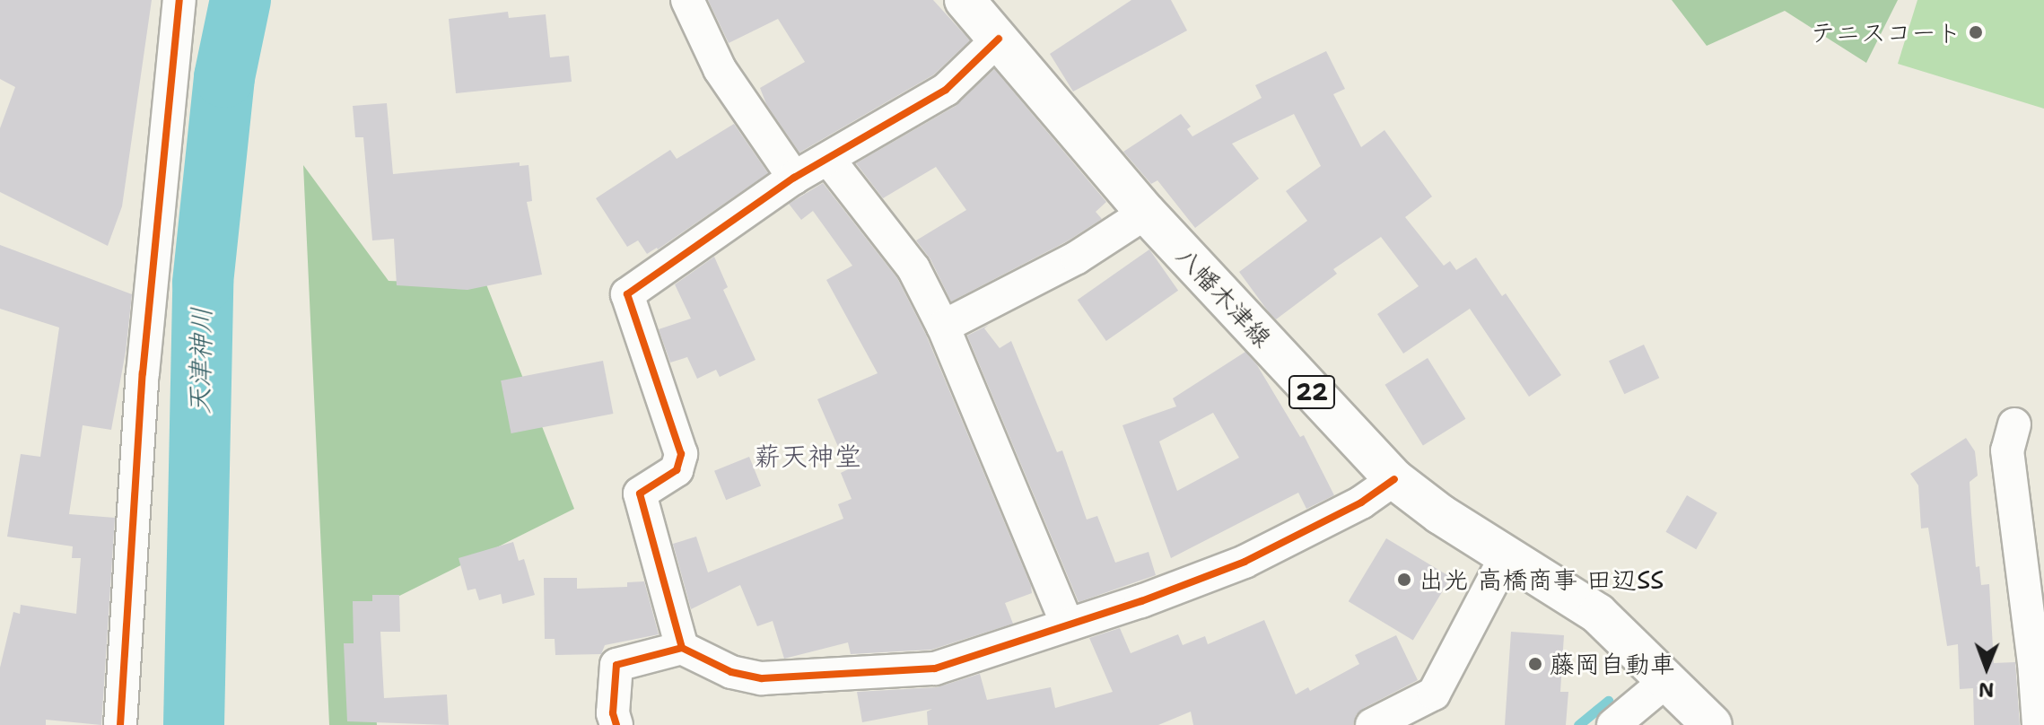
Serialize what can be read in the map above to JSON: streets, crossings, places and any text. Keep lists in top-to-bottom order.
{
  "streets": {
    "main road": ["八幡木津線", "22"]
  },
  "districts": ["薪天神堂"],
  "water": ["天津神川"],
  "places": ["テニスコート", "出光 高橋商事 田辺SS", "藤岡自動車"],
  "north": "bottom"
}
